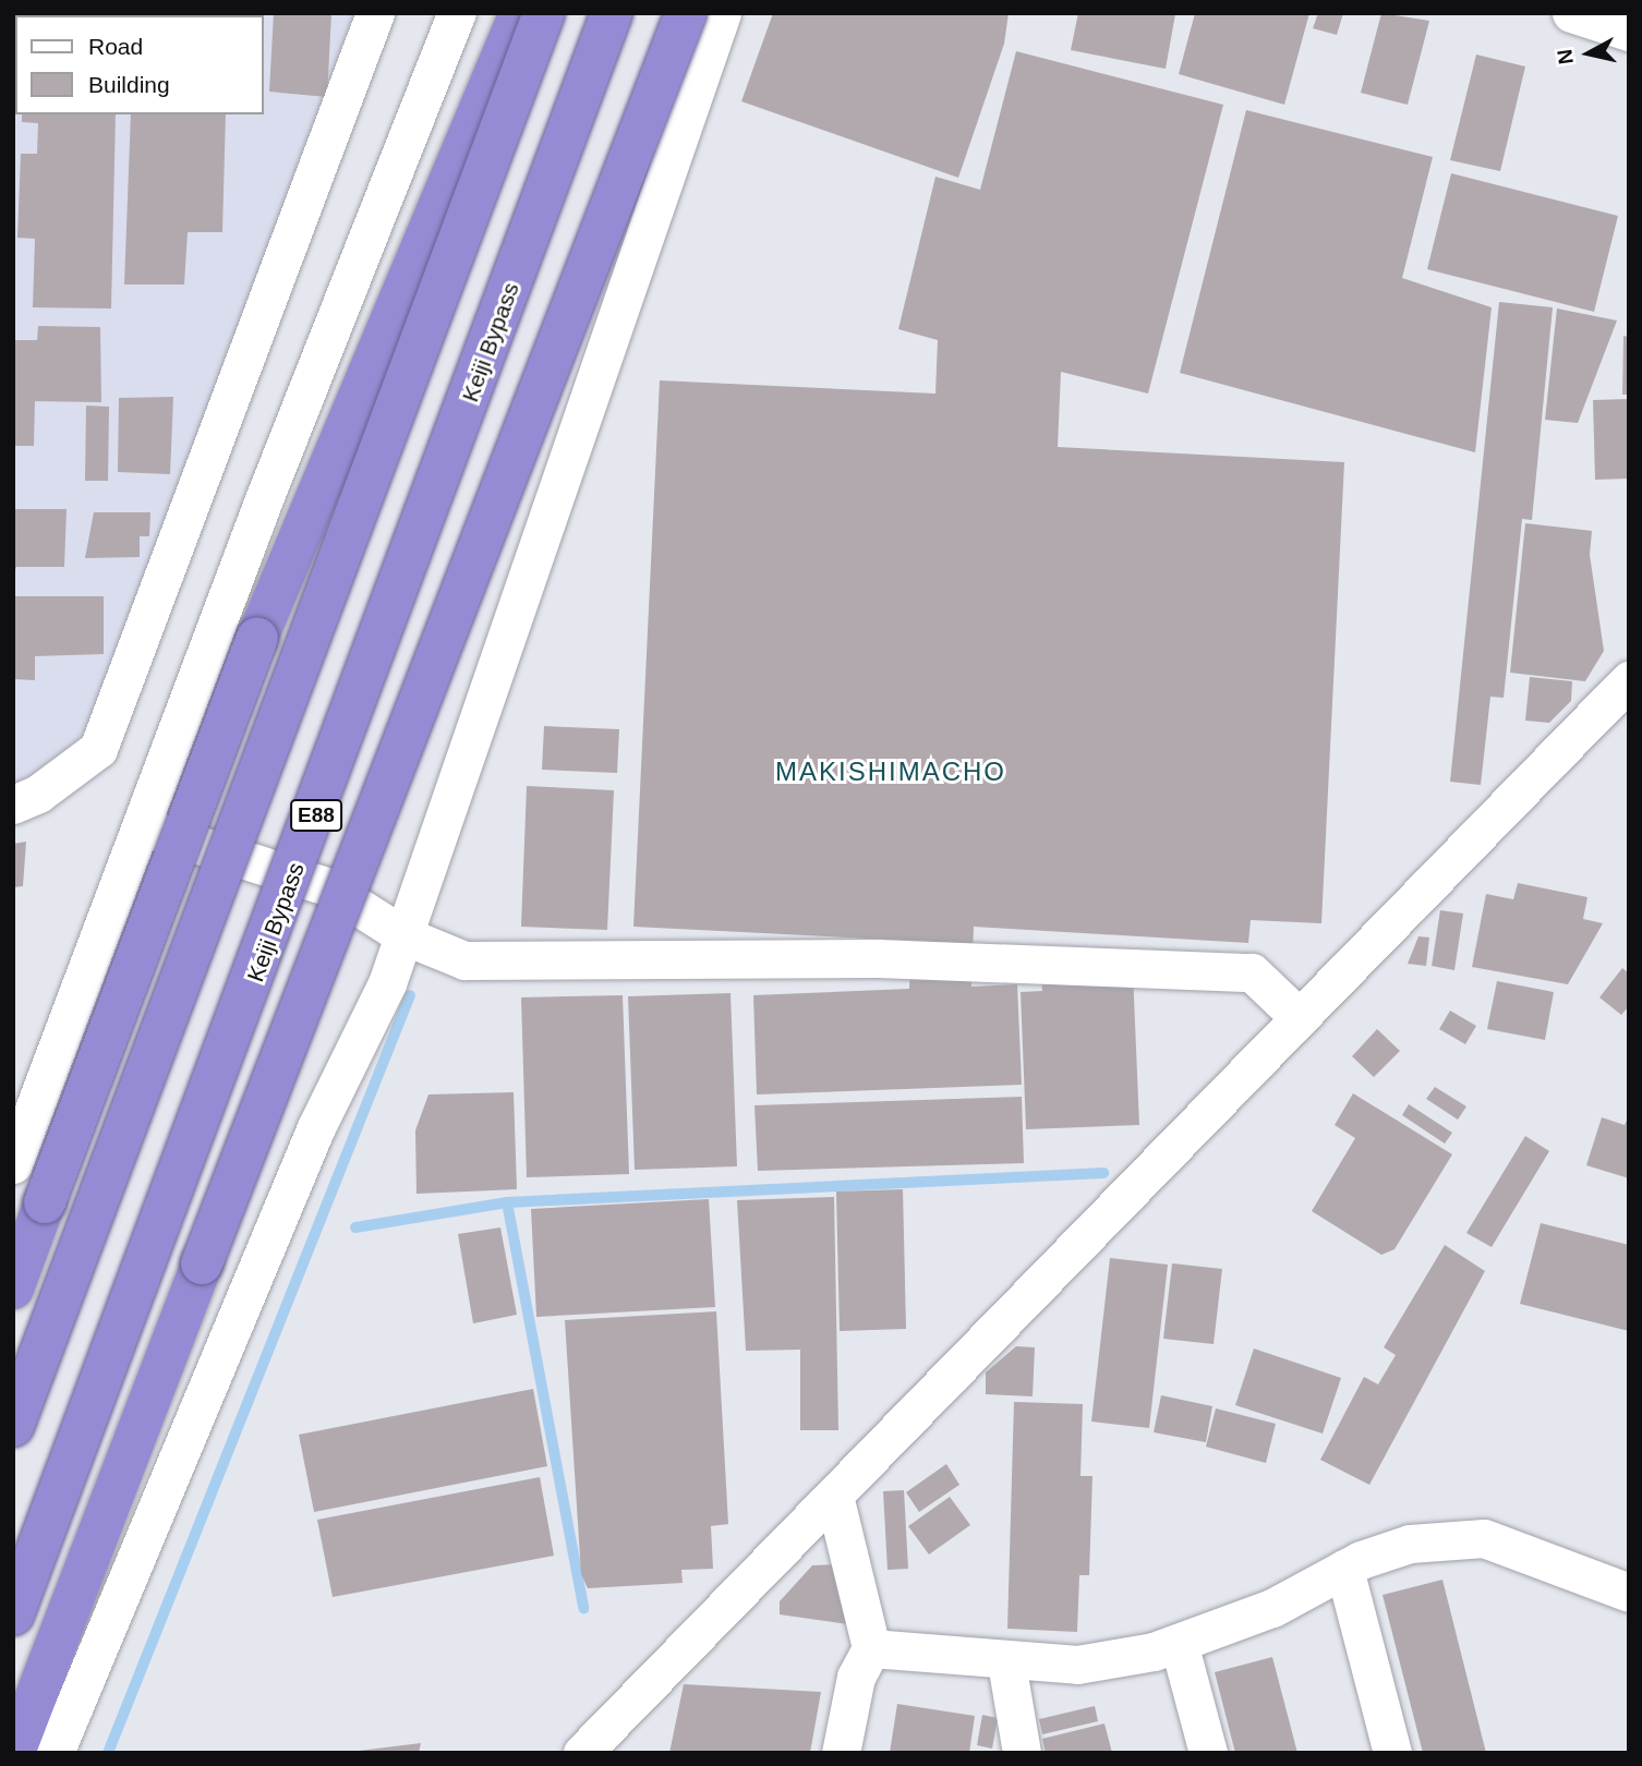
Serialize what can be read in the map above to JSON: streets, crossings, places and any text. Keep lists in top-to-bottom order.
{
  "streets": {
    "highway": ["Keiji Bypass", "E88"]
  },
  "districts": ["MAKISHIMACHO"],
  "legend": ["Road", "Building"],
  "north": "left"
}
